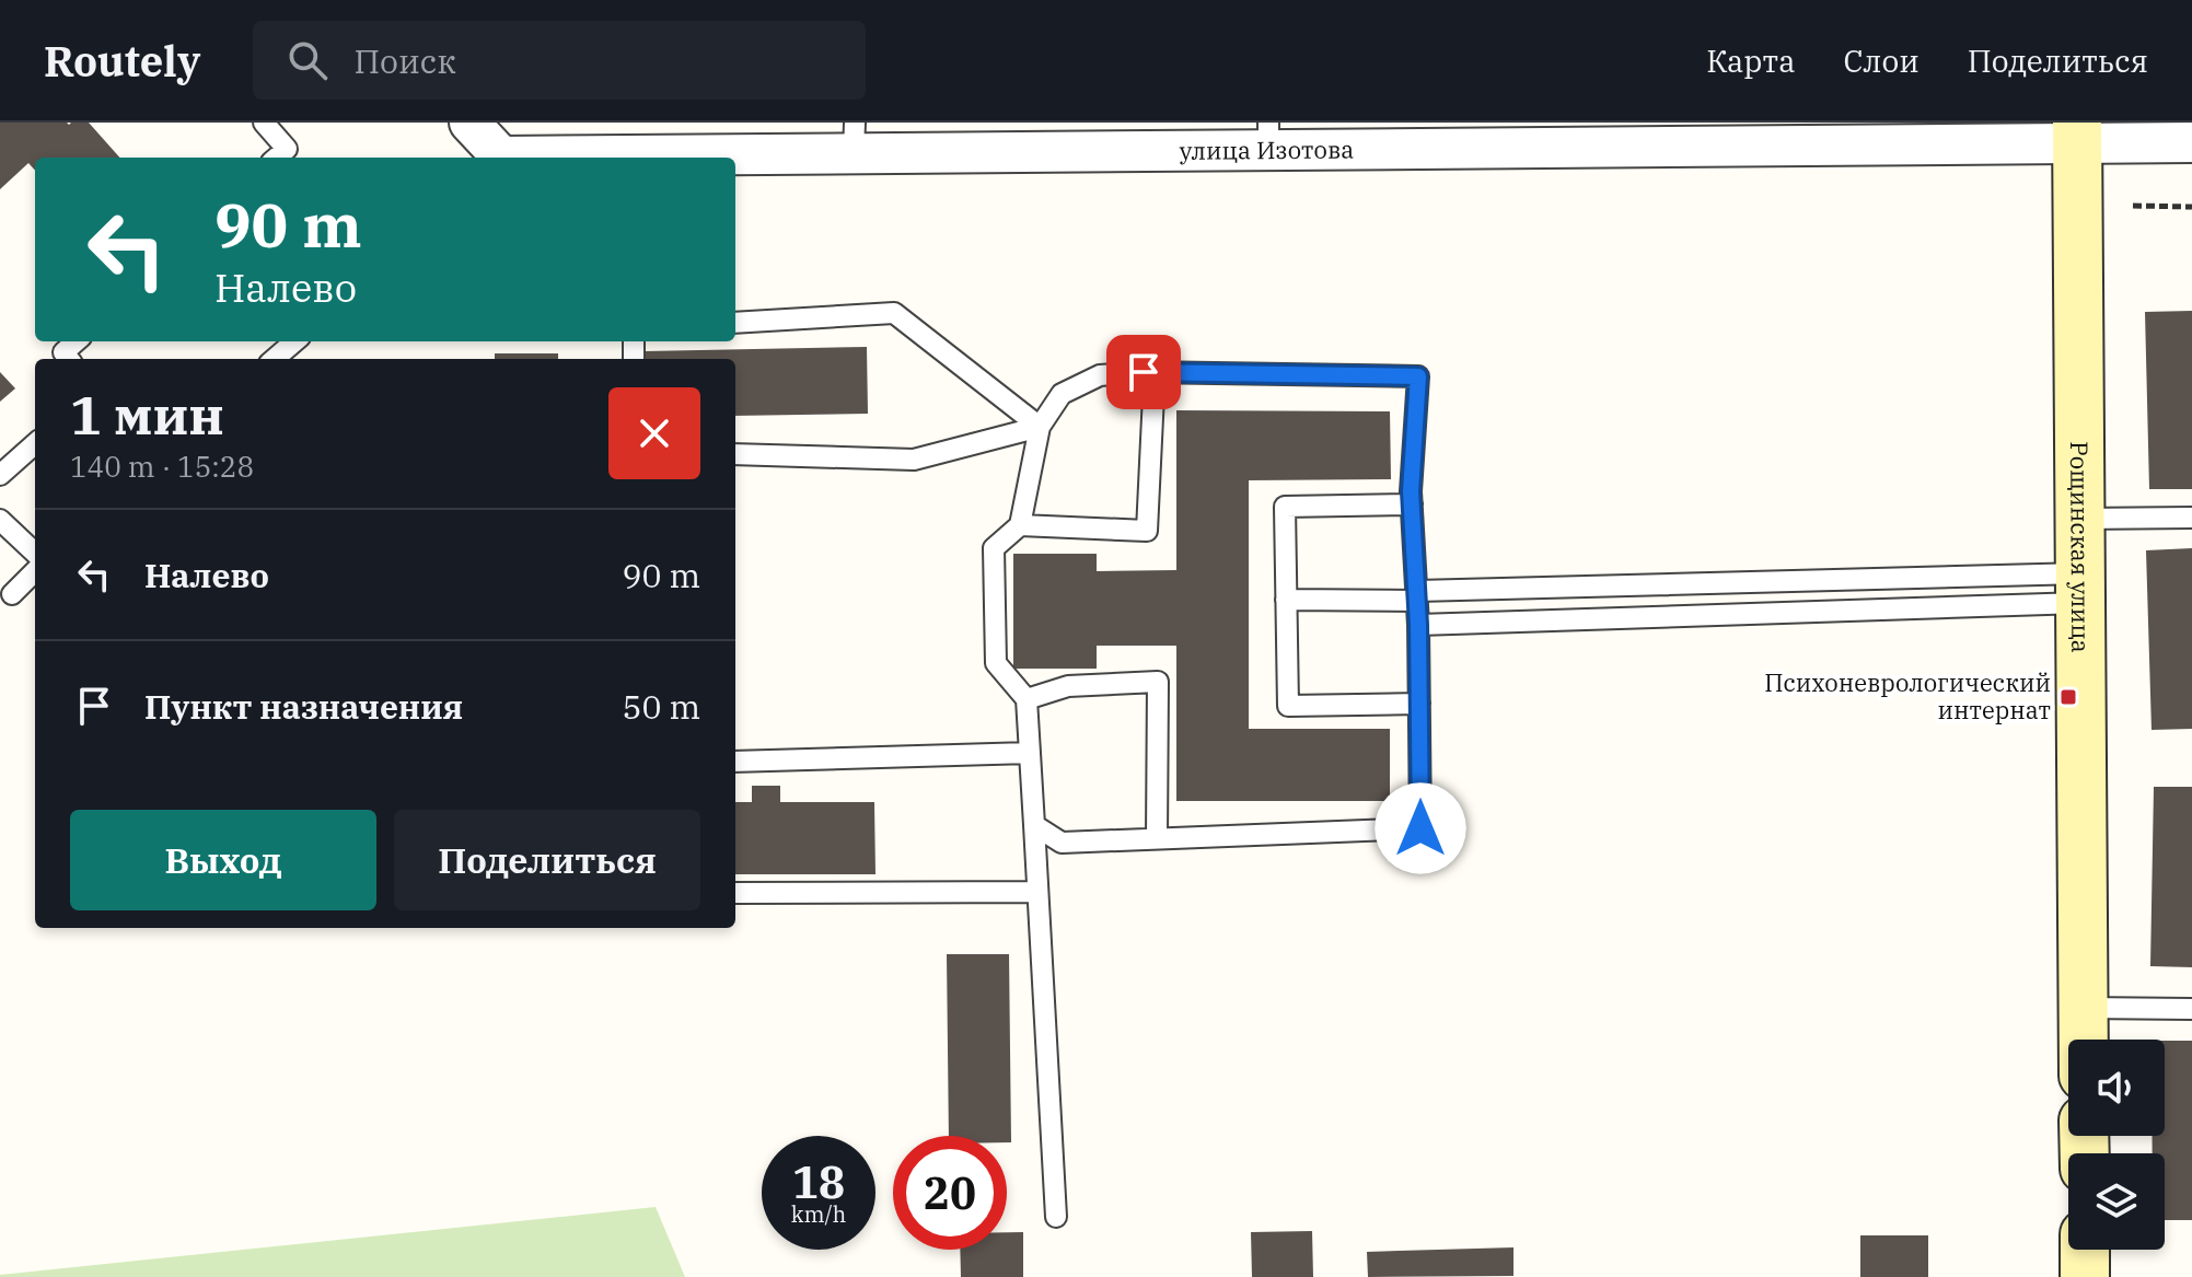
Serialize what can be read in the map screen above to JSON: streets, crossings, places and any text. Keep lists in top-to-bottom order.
{
  "streets": {
    "street": ["улица Изотова", "Рощинская улица"]
  },
  "crossings": [
    ["улица Изотова", "Рощинская улица"]
  ],
  "places": {
    "transit": ["Психоневрологический интернат"]
  },
  "page": {
    "header": "Routely",
    "search": "Поиск",
    "nav": ["Карта", "Слои", "Поделиться"],
    "turn": ["90 m", "Налево"],
    "heading": ["1 мин", "140 m · 15:28"],
    "list": [
      {
        "name": "Налево",
        "value": "90 m"
      },
      {
        "name": "Пункт назначения",
        "value": "50 m"
      }
    ],
    "buttons": ["Выход", "Поделиться"],
    "speed": "18 km/h",
    "limit": "20"
  }
}
